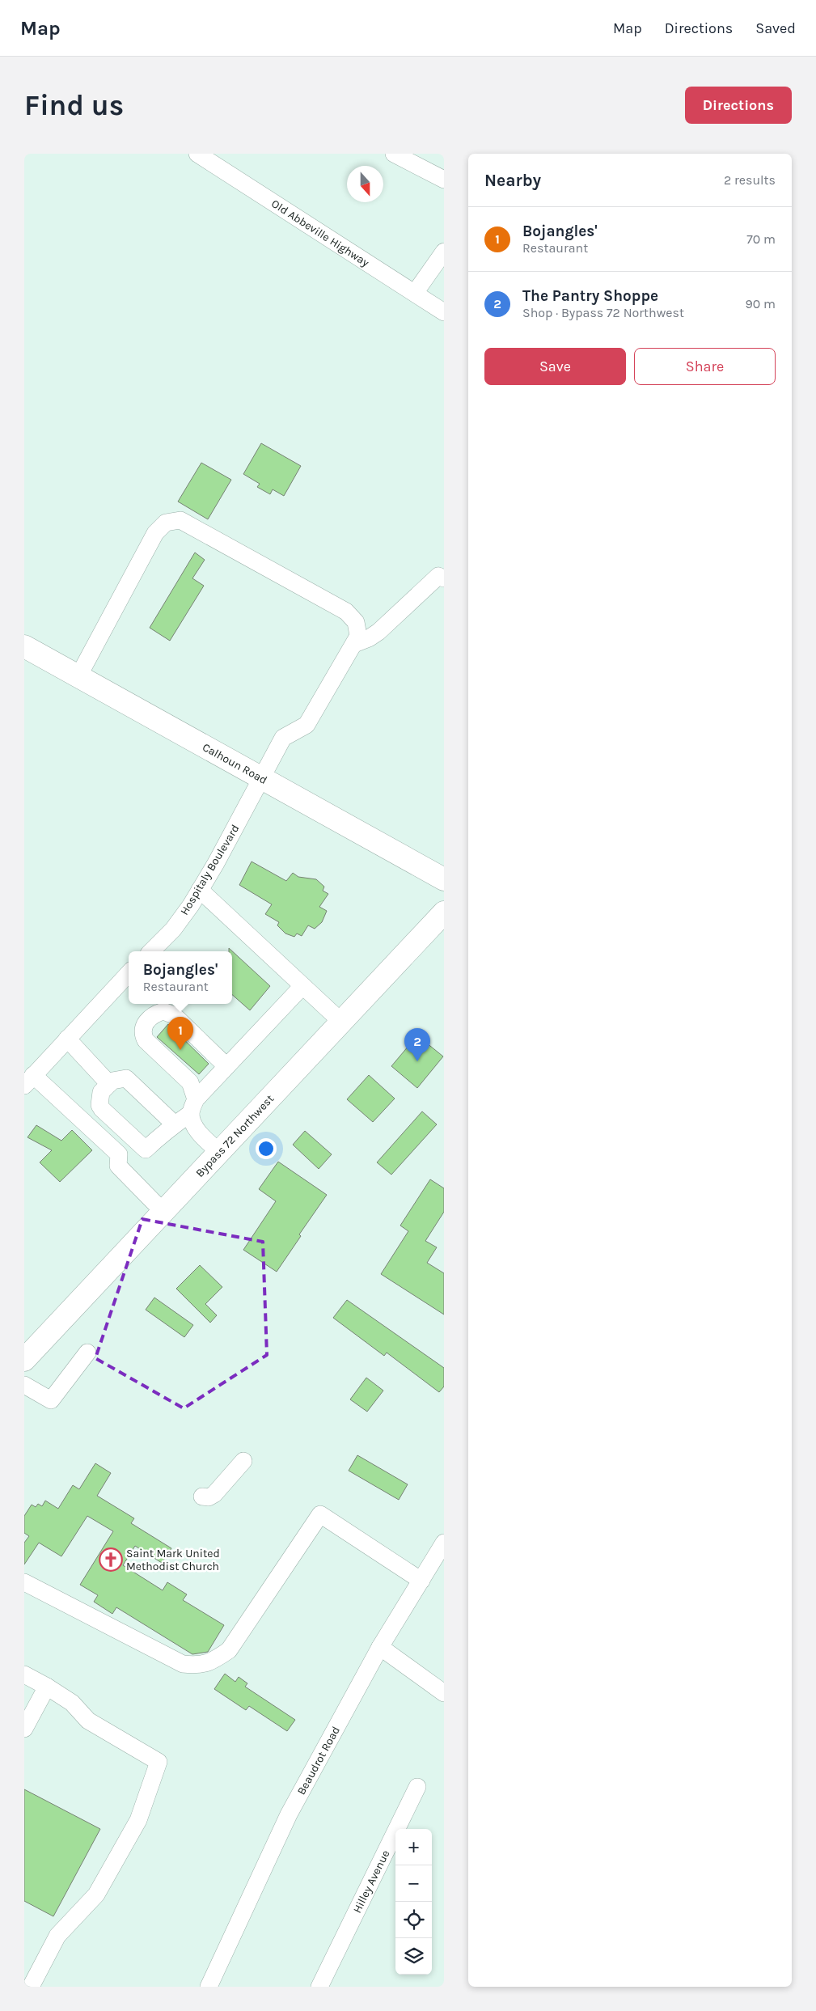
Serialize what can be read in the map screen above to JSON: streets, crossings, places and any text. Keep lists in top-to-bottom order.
{
  "streets": {
    "main road": ["Calhoun Road", "Bypass 72 Northwest"],
    "street": [
      "Old Abbeville Highway",
      "Hospitaly Boulevard",
      "Beaudrot Road",
      "Hilley Avenue"
    ]
  },
  "crossings": [
    ["Calhoun Road", "Hospitaly Boulevard"]
  ],
  "places": {
    "church": ["Saint Mark United Methodist Church"]
  },
  "north": "bottom",
  "page": {
    "header": "Map",
    "nav": ["Map", "Directions", "Saved"],
    "buttons": [
      "Directions",
      ["Save", "Share"]
    ],
    "title": "Find us",
    "heading": ["Nearby", "2 results"],
    "list": [
      {
        "mark": "1",
        "name": "Bojangles'",
        "note": "Restaurant",
        "value": "70 m"
      },
      {
        "mark": "2",
        "name": "The Pantry Shoppe",
        "note": "Shop · Bypass 72 Northwest",
        "value": "90 m"
      }
    ],
    "popup": ["Bojangles'", "Restaurant"],
    "pins": ["1", "2"],
    "map_buttons": ["+", "−"]
  }
}
